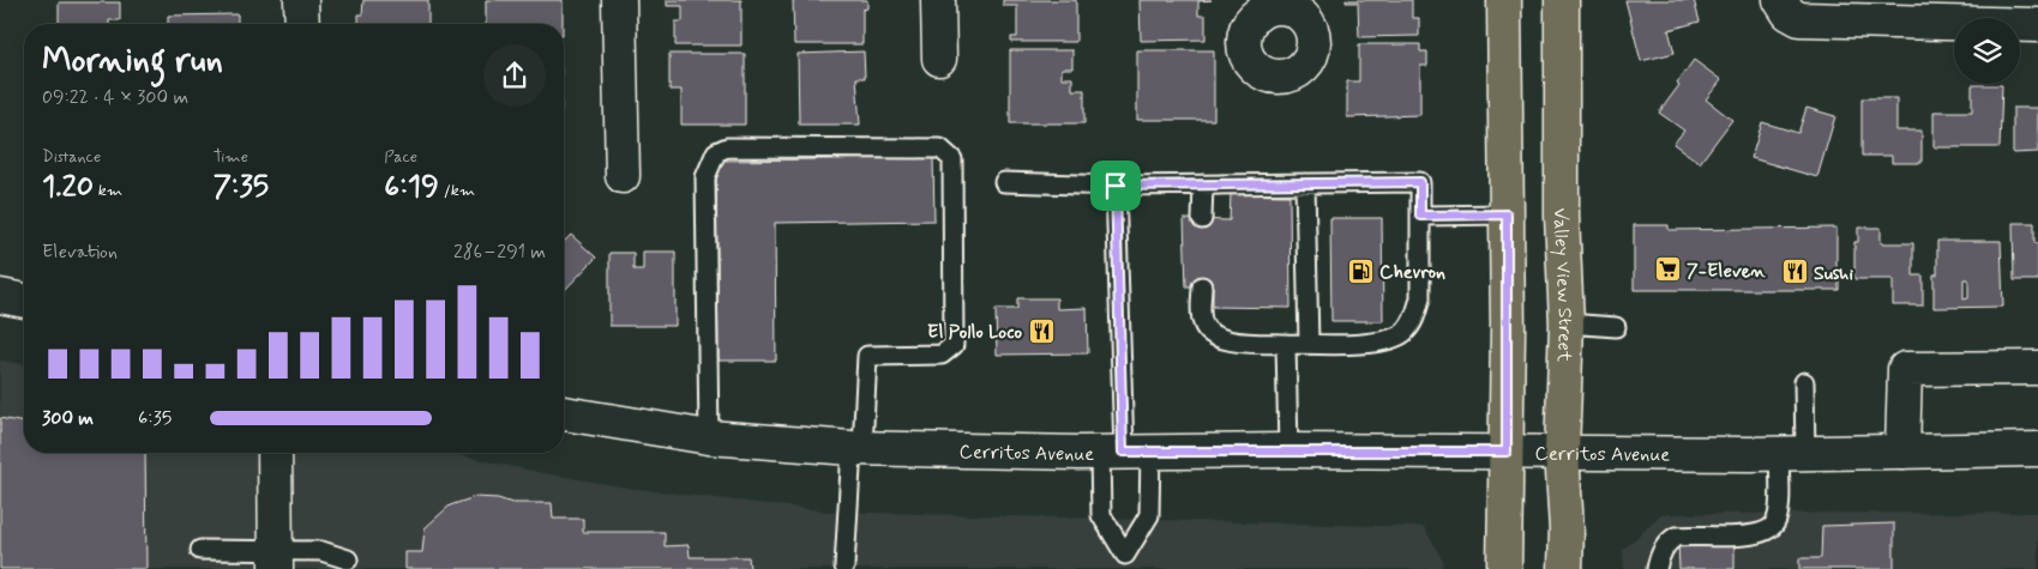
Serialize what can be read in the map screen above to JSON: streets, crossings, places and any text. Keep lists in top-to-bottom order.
{
  "streets": {
    "main road": ["Valley View Street", "Cerritos Avenue"]
  },
  "crossings": [
    ["Valley View Street", "Cerritos Avenue"]
  ],
  "places": {
    "supermarket": ["7-Eleven"],
    "fuel station": ["Chevron"],
    "restaurant": ["Sushi", "El Pollo Loco"]
  },
  "page": {
    "heading": ["Morning run", "09:22 · 4 × 300 m"],
    "stats": [
      ["Distance", "1.20 km"],
      ["Time", "7:35"],
      ["Pace", "6:19 /km"]
    ],
    "chart": ["Elevation", "286–291 m"],
    "list": [
      {
        "name": "300 m",
        "note": "6:35"
      }
    ]
  }
}
